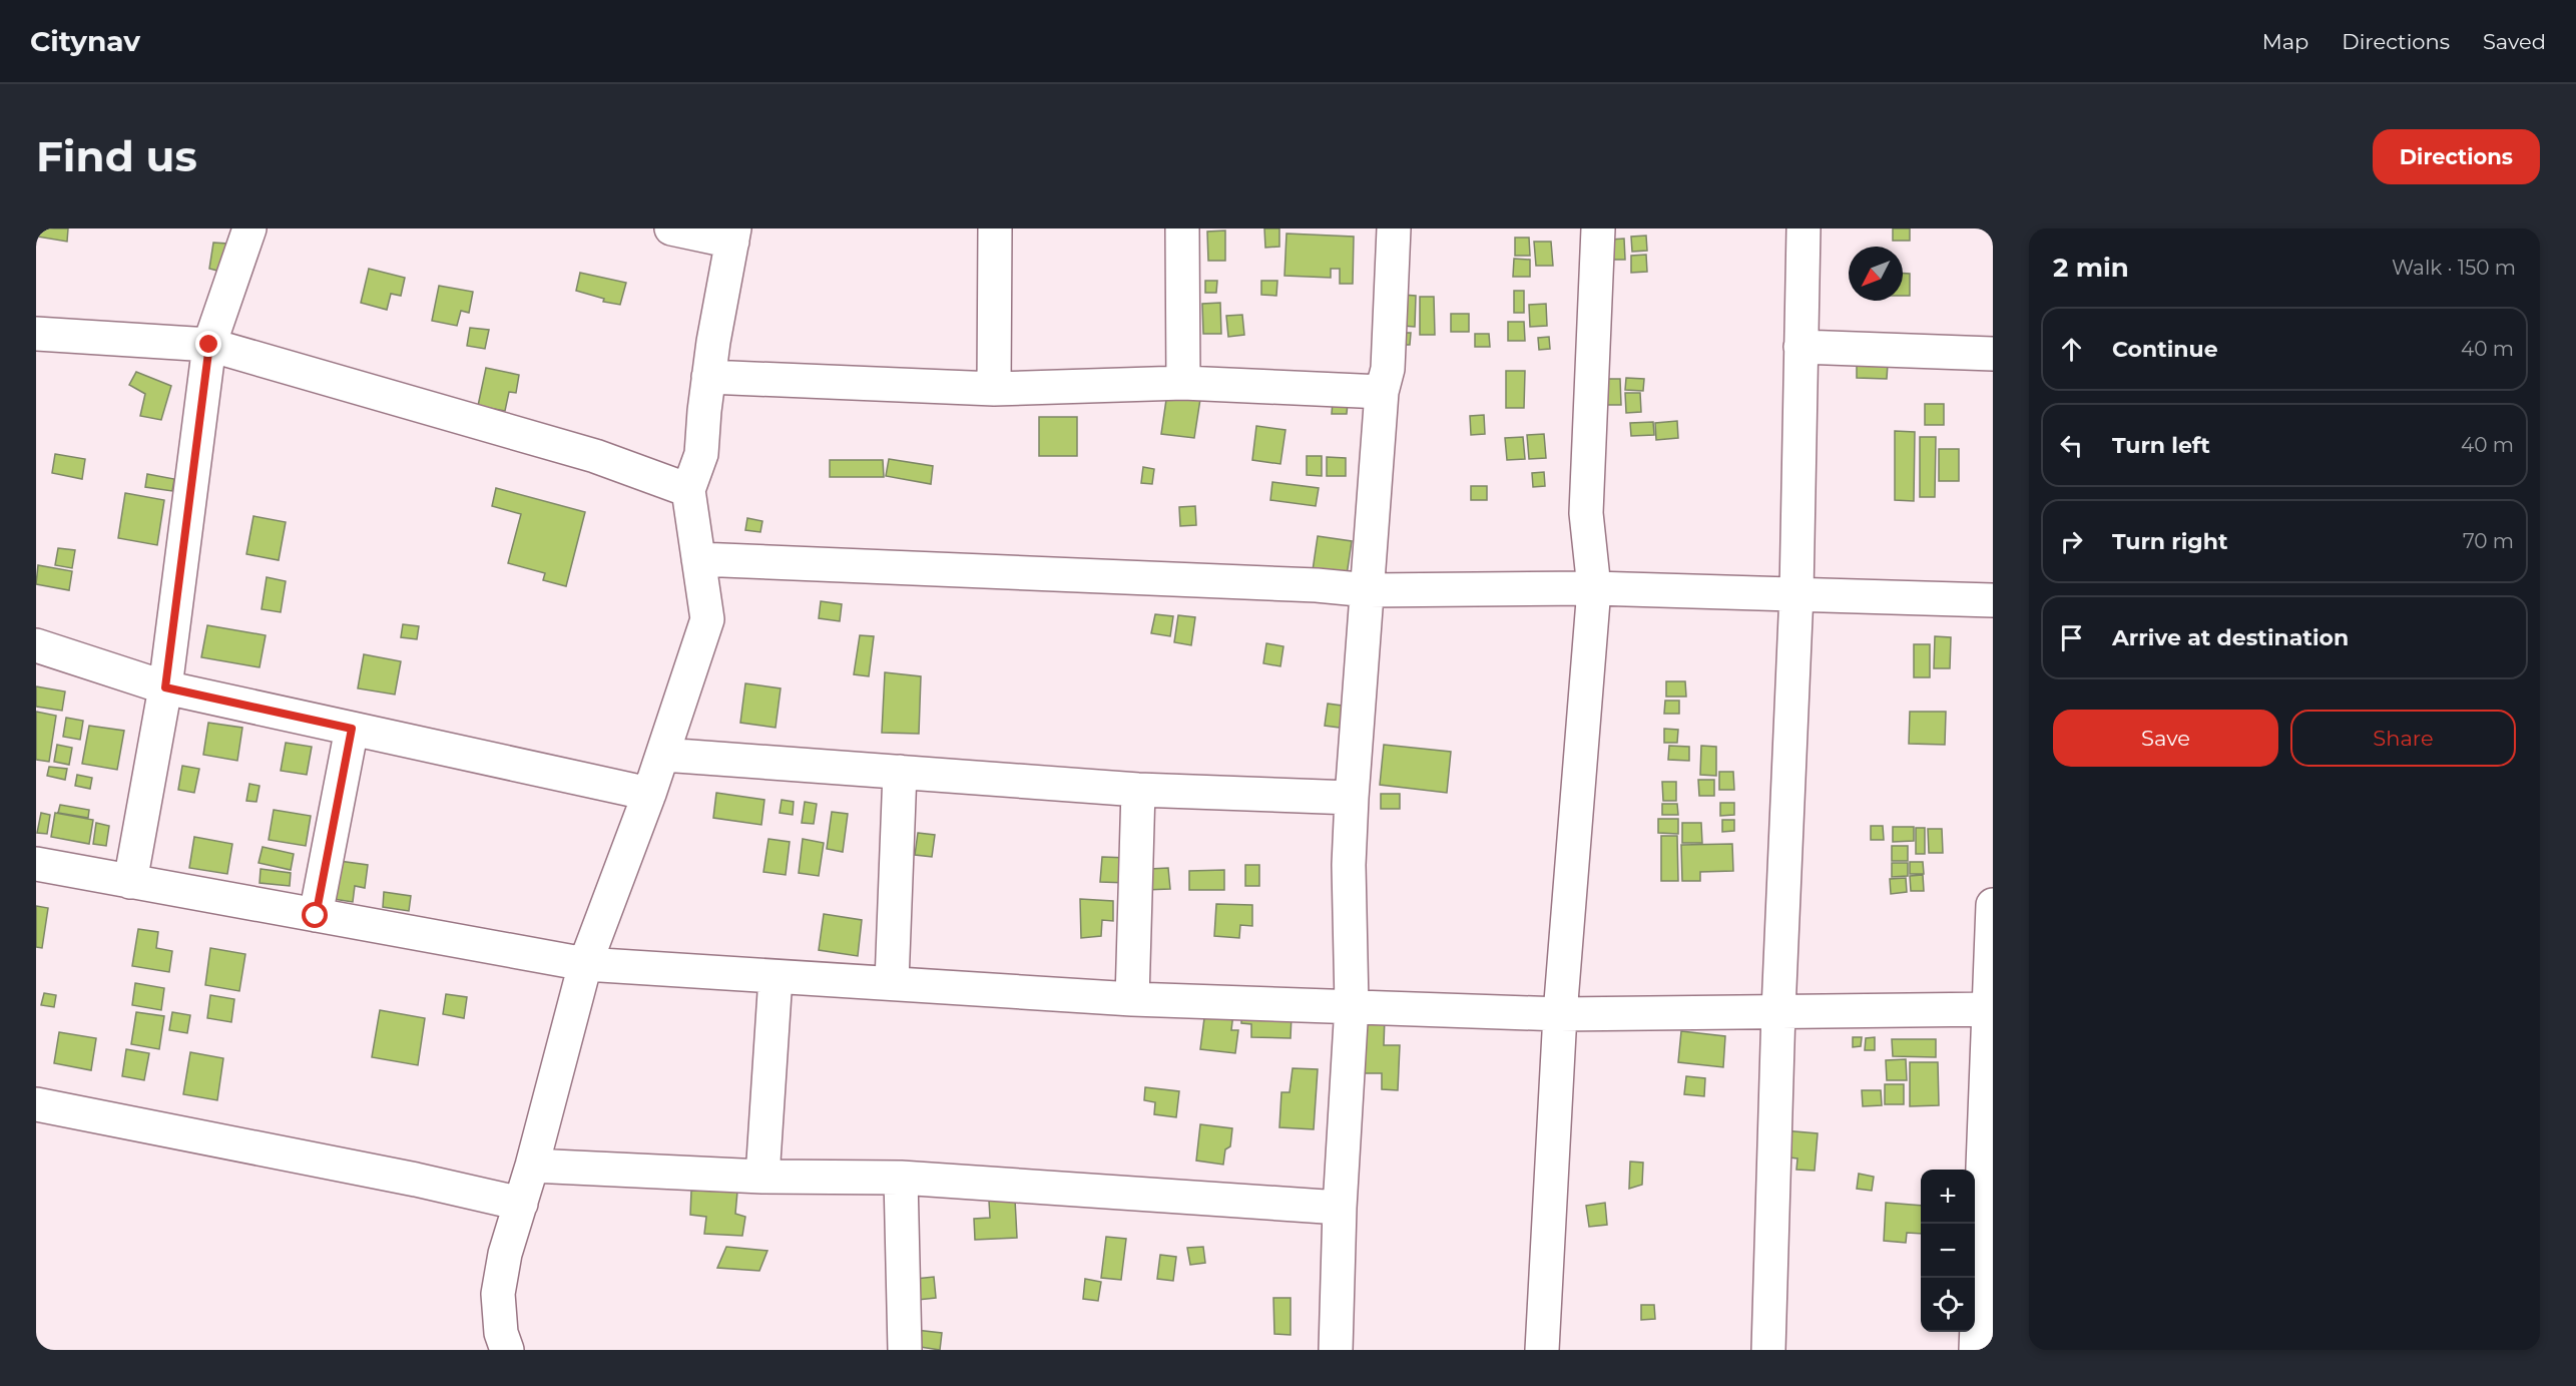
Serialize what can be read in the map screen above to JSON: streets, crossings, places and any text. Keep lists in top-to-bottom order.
{
  "north": "bottom left",
  "page": {
    "header": "Citynav",
    "nav": ["Map", "Directions", "Saved"],
    "buttons": [
      "Directions",
      ["Save", "Share"]
    ],
    "title": "Find us",
    "heading": ["2 min", "Walk · 150 m"],
    "list": [
      ["Continue", "40 m"],
      ["Turn left", "40 m"],
      ["Turn right", "70 m"],
      "Arrive at destination"
    ],
    "map_buttons": ["+", "−"]
  }
}
